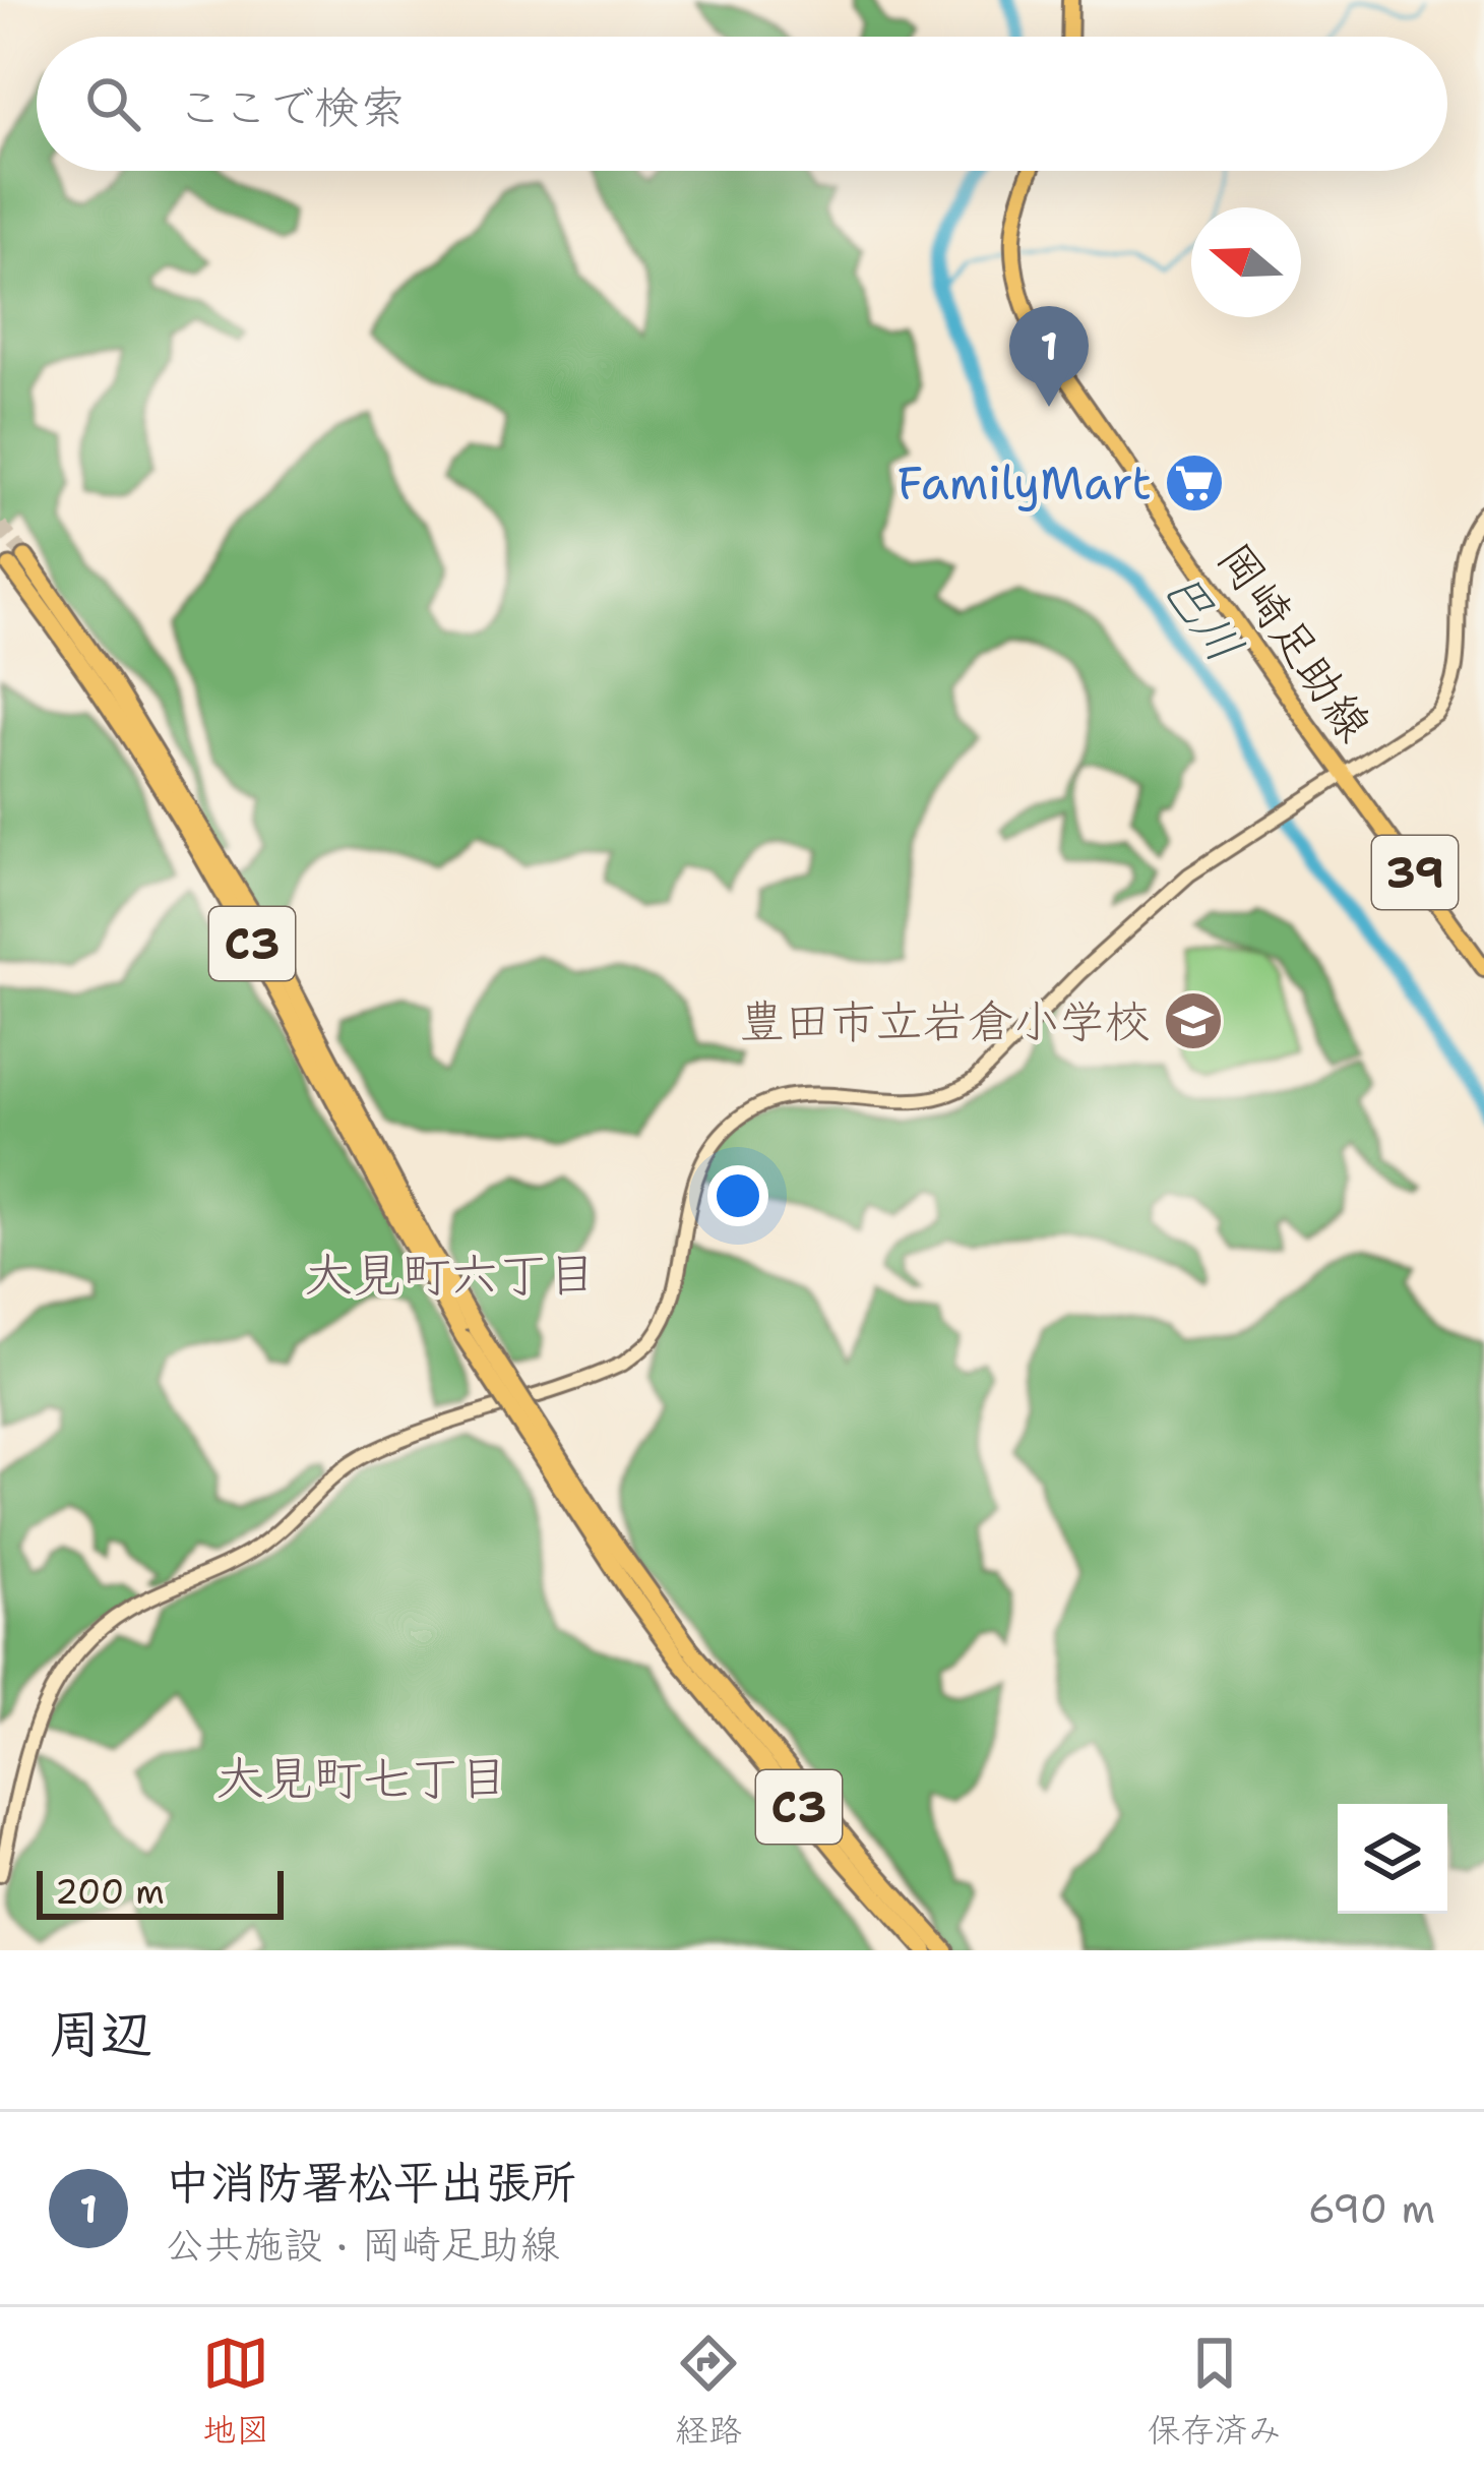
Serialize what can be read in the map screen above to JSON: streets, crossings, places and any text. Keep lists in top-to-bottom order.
{
  "streets": {
    "highway": ["C3"],
    "main road": ["岡崎足助線", "39"]
  },
  "districts": ["大見町六丁目", "大見町七丁目"],
  "water": ["巴川"],
  "places": {
    "supermarket": ["FamilyMart"],
    "school or university": ["豊田市立岩倉小学校"]
  },
  "scale_bar": "200 m",
  "north": "left",
  "page": {
    "search": "ここで検索",
    "pins": "1",
    "scale": "200 m",
    "heading": "周辺",
    "list": [
      {
        "mark": "1",
        "name": "中消防署松平出張所",
        "note": "公共施設 · 岡崎足助線",
        "value": "690 m"
      }
    ],
    "nav": ["地図", "経路", "保存済み"]
  }
}
